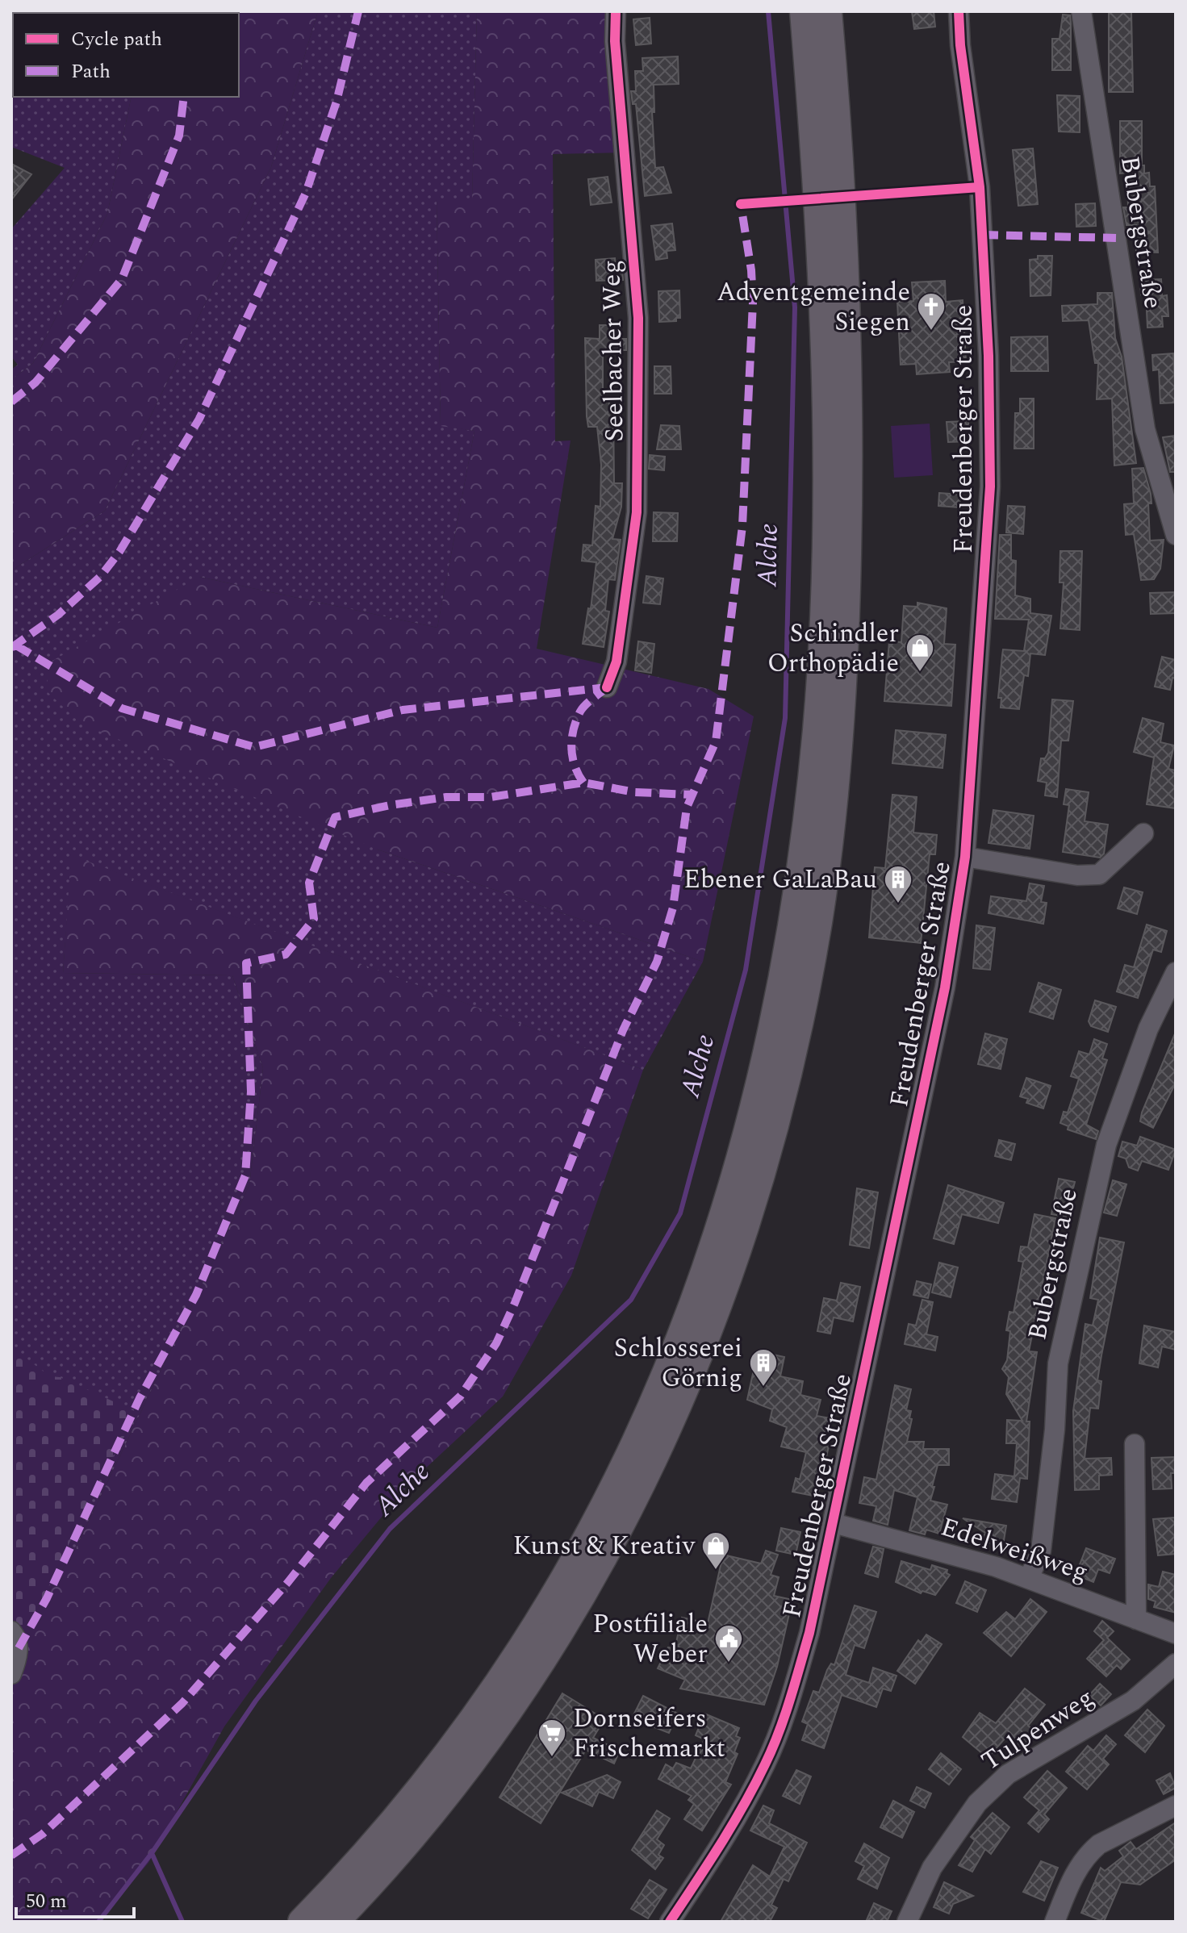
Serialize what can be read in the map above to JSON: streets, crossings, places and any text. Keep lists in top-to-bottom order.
{
  "streets": {
    "street": [
      "Bubergstraße",
      "Seelbacher Weg",
      "Freudenberger Straße",
      "Edelweißweg",
      "Tulpenweg"
    ]
  },
  "crossings": [
    ["Bubergstraße", "Edelweißweg"],
    ["Freudenberger Straße", "Edelweißweg"]
  ],
  "water": ["Alche"],
  "places": {
    "church": ["Adventgemeinde Siegen"],
    "shop": ["Schindler Orthopädie", "Kunst & Kreativ"],
    "building": ["Ebener GaLaBau", "Schlosserei Görnig"],
    "public building": ["Postfiliale Weber"],
    "supermarket": ["Dornseifers Frischemarkt"]
  },
  "legend": ["Cycle path", "Path"],
  "scale_bar": "50 m"
}
